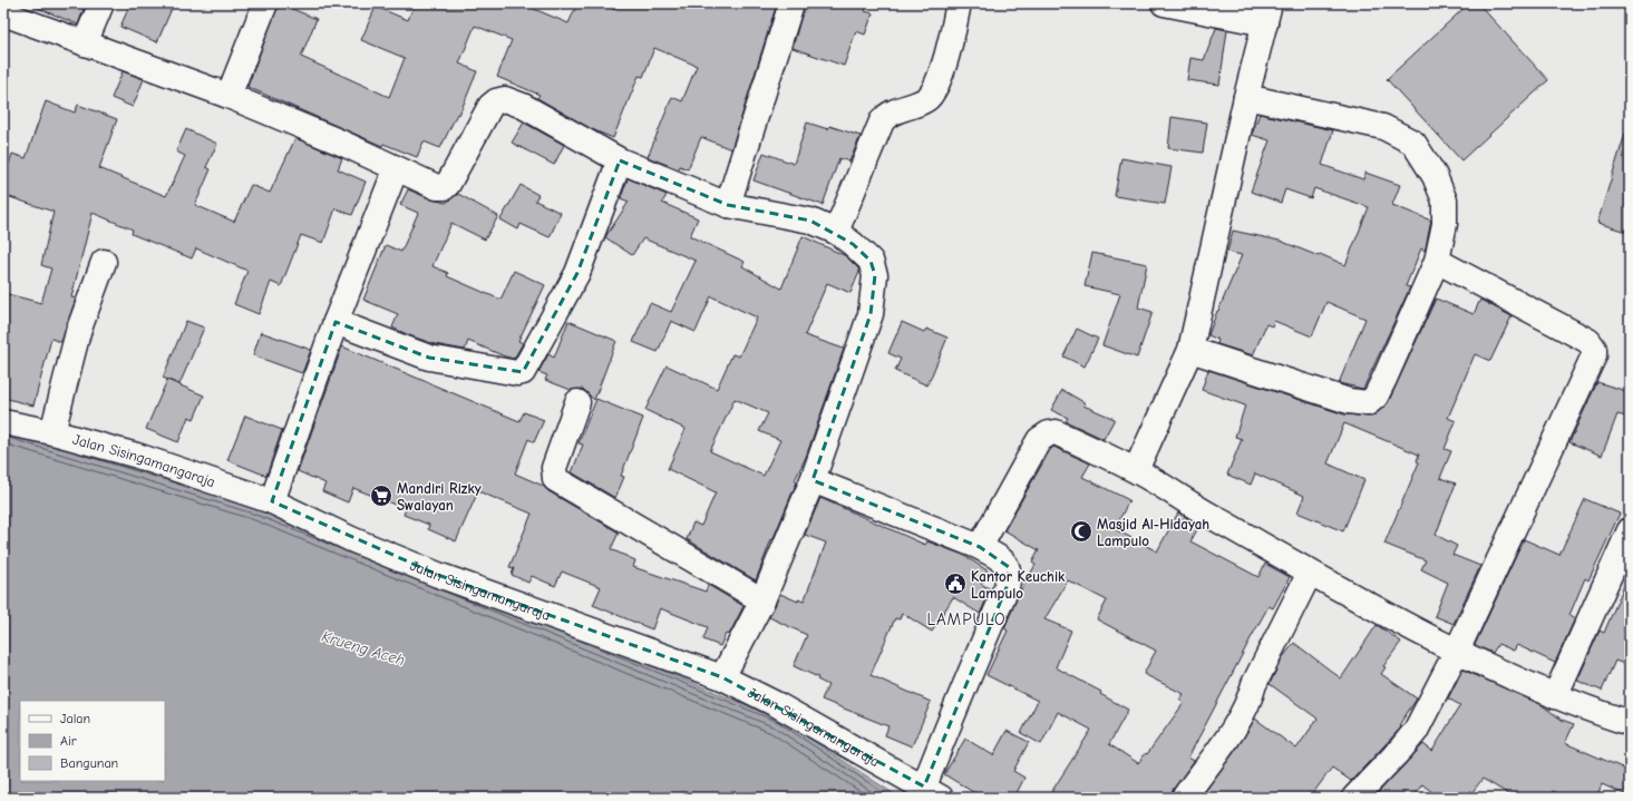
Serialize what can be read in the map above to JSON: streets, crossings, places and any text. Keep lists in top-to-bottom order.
{
  "streets": {
    "street": ["Jalan Sisingamangaraja"]
  },
  "districts": ["LAMPULO"],
  "water": ["Krueng Aceh"],
  "places": {
    "supermarket": ["Mandiri Rizky Swalayan"],
    "mosque": ["Masjid Al-Hidayah Lampulo"],
    "public building": ["Kantor Keuchik Lampulo"]
  },
  "legend": ["Jalan", "Air", "Bangunan"]
}
